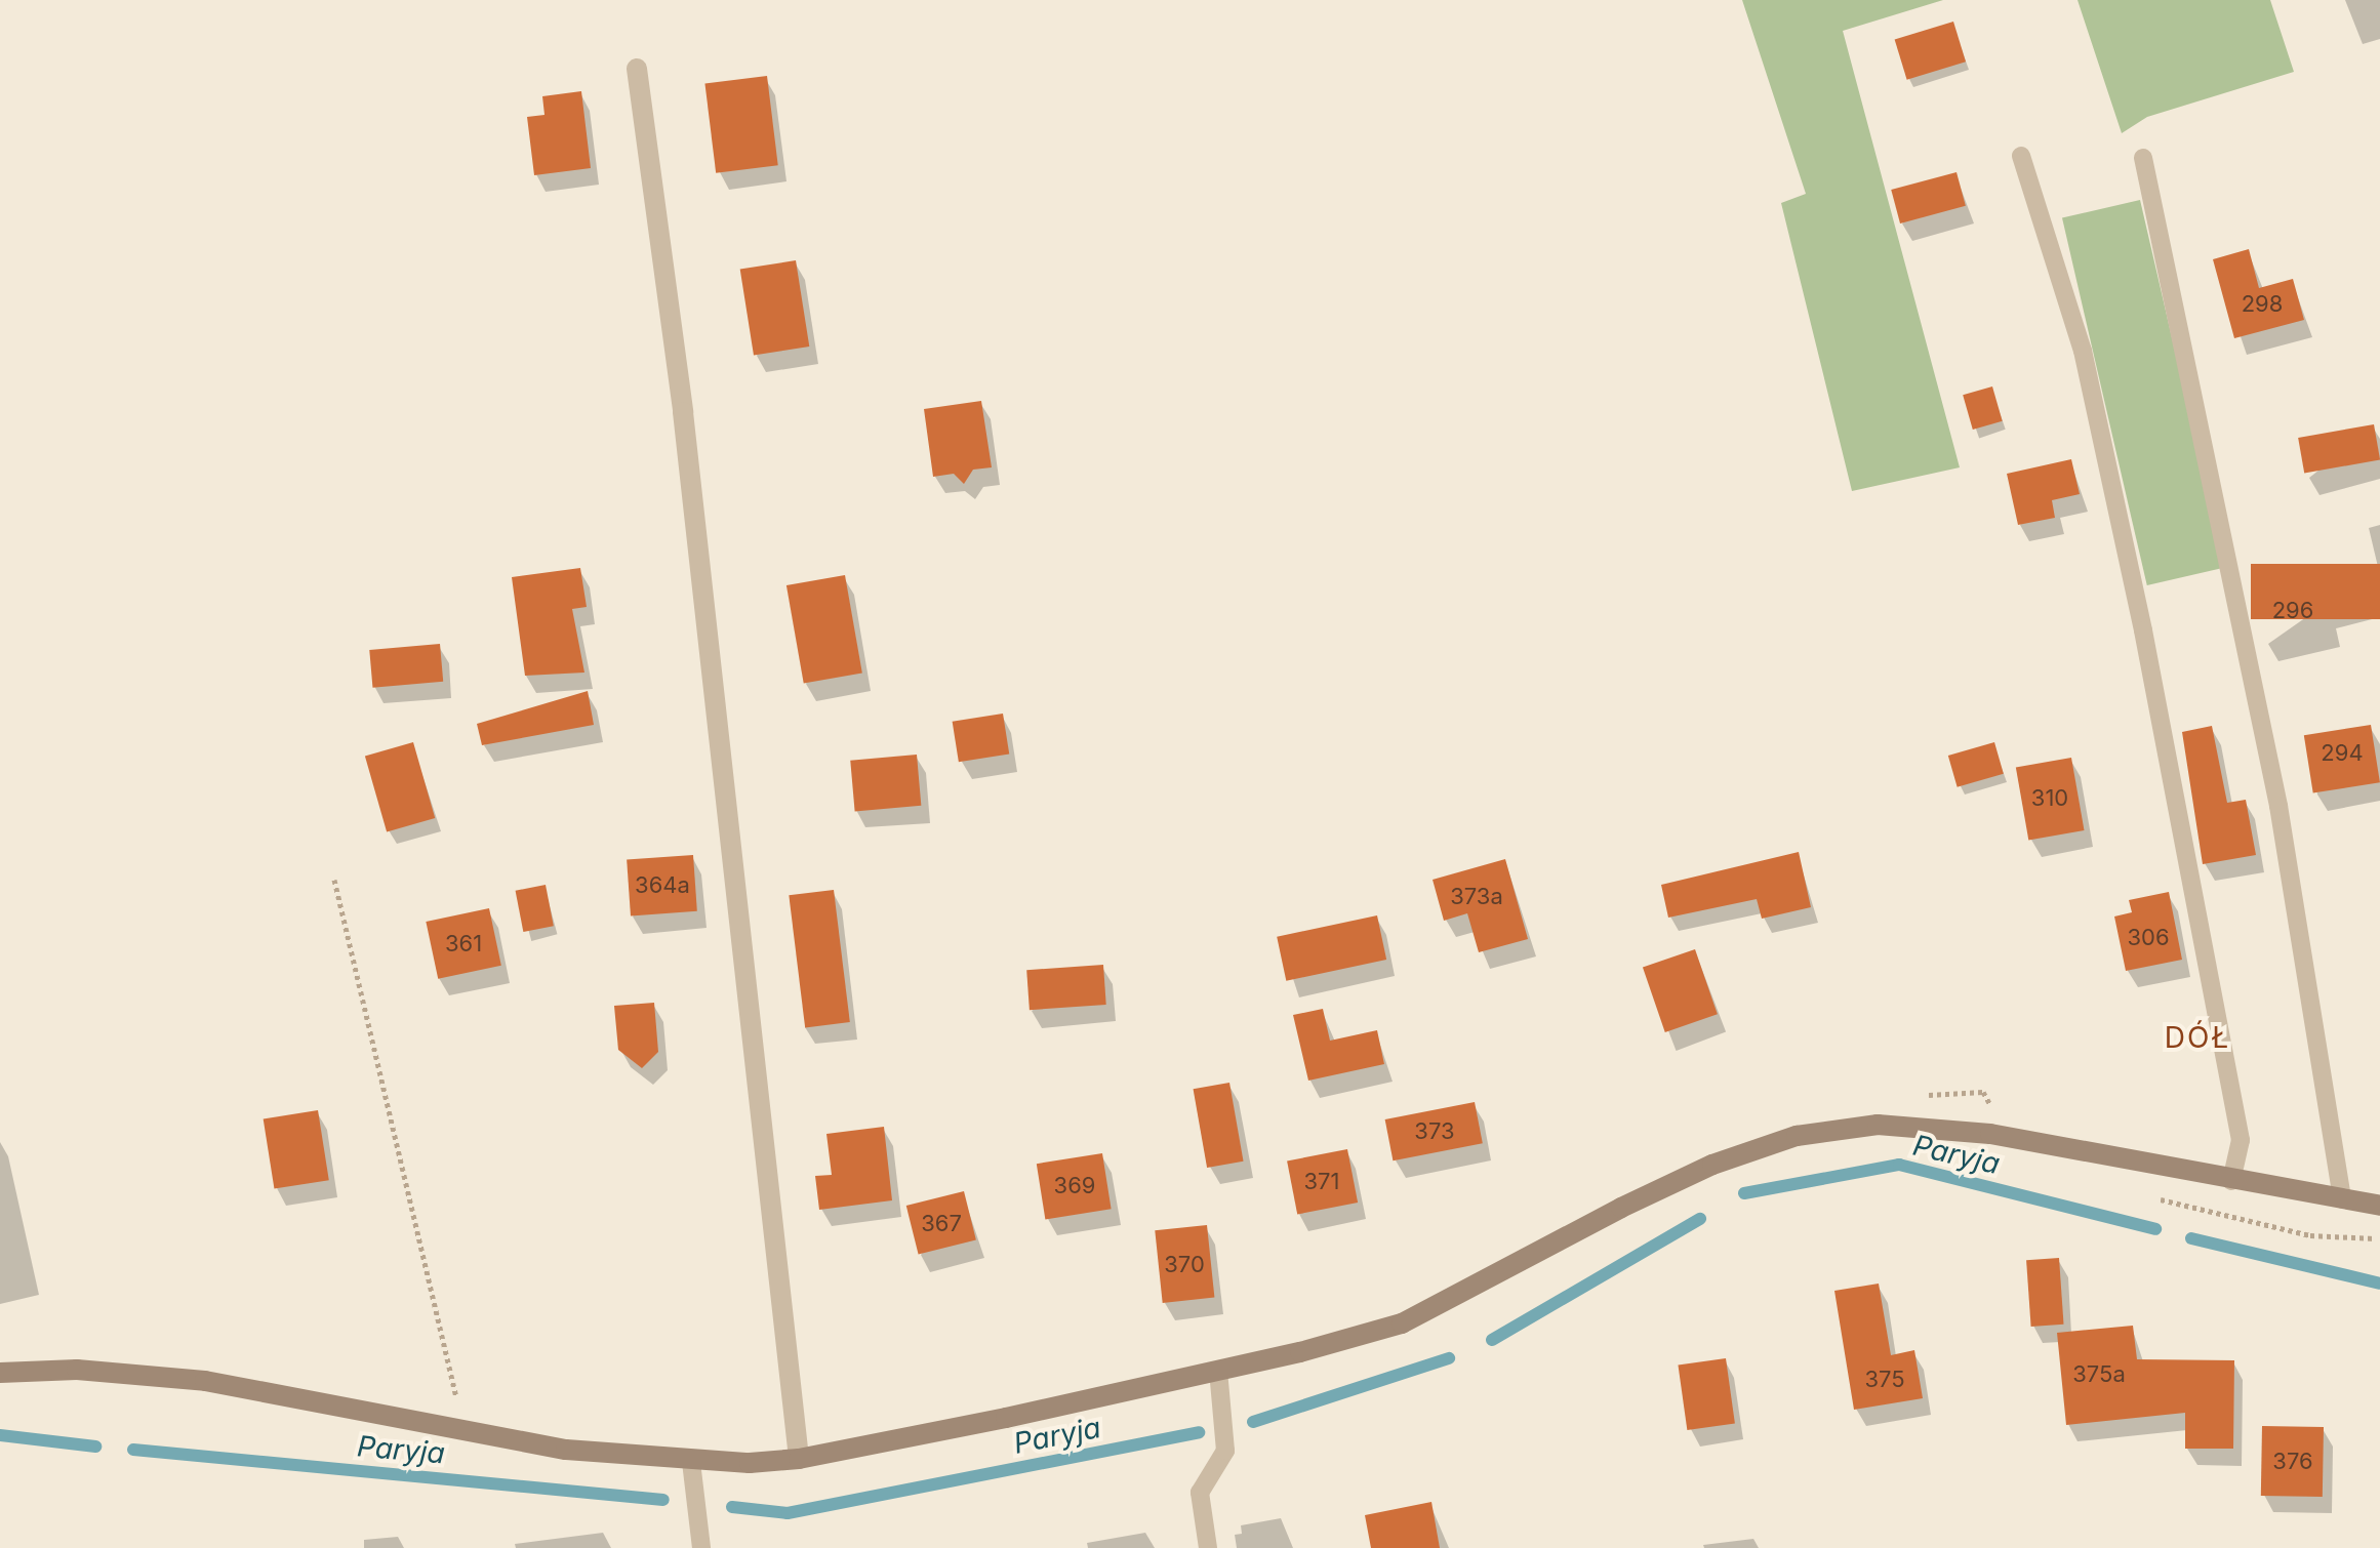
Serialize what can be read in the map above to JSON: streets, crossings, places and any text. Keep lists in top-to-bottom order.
{
  "districts": ["DÓŁ"],
  "water": ["Paryja"],
  "house_numbers": [
    "298",
    "296",
    "294",
    "310",
    "364a",
    "373a",
    "306",
    "361",
    "373",
    "371",
    "369",
    "367",
    "370",
    "375a",
    "375",
    "376"
  ]
}
